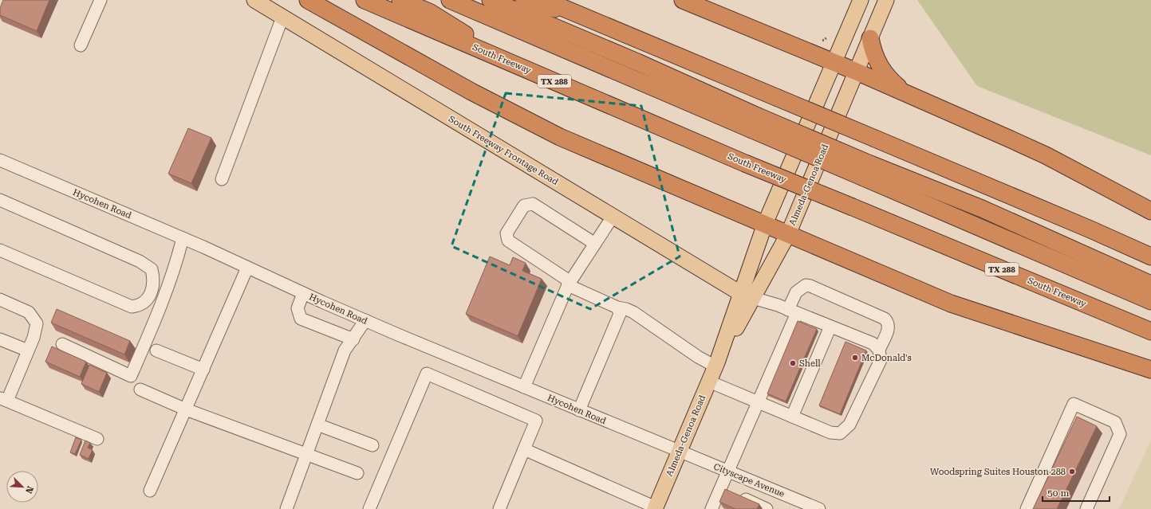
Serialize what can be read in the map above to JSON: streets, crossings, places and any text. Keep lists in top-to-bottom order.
{
  "streets": {
    "highway": ["South Freeway", "TX 288"],
    "main road": ["South Freeway Frontage Road", "Almeda-Genoa Road"],
    "street": ["Hycohen Road", "Cityscape Avenue"]
  },
  "crossings": [
    ["South Freeway Frontage Road", "Almeda-Genoa Road"],
    ["Almeda-Genoa Road", "Hycohen Road"],
    ["Almeda-Genoa Road", "Cityscape Avenue"],
    ["Hycohen Road", "Cityscape Avenue"]
  ],
  "places": ["McDonald's", "Shell", "Woodspring Suites Houston 288"],
  "scale_bar": "50 m",
  "north": "bottom right"
}
